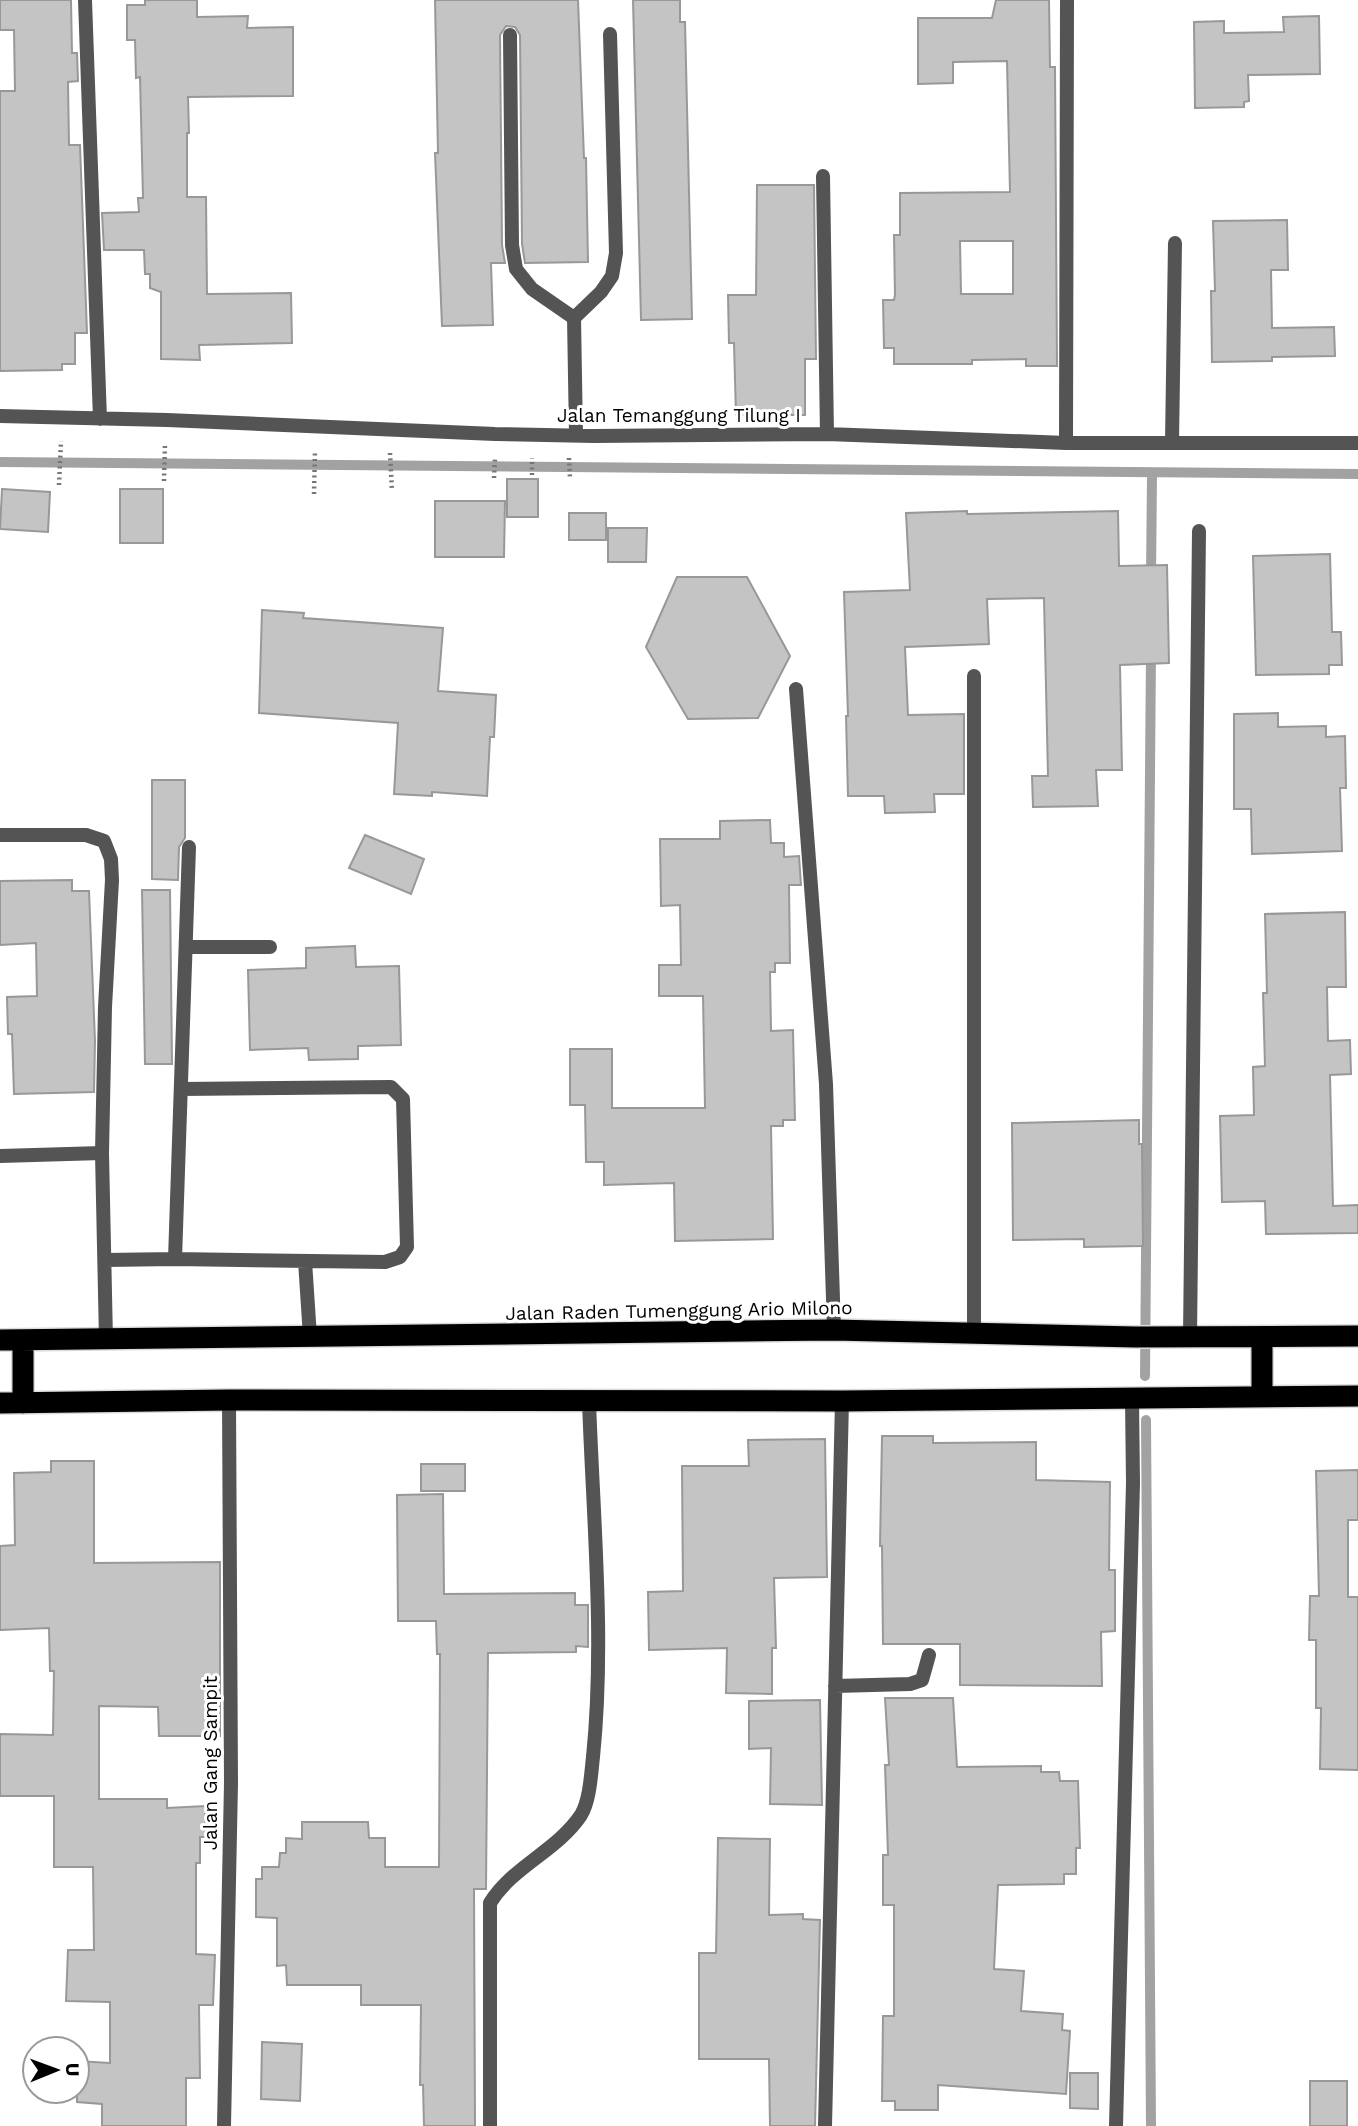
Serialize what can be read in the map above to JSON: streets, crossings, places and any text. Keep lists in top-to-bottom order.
{
  "streets": {
    "highway": ["Jalan Raden Tumenggung Ario Milono"],
    "street": ["Jalan Temanggung Tilung I", "Jalan Gang Sampit"]
  },
  "north": "right"
}
